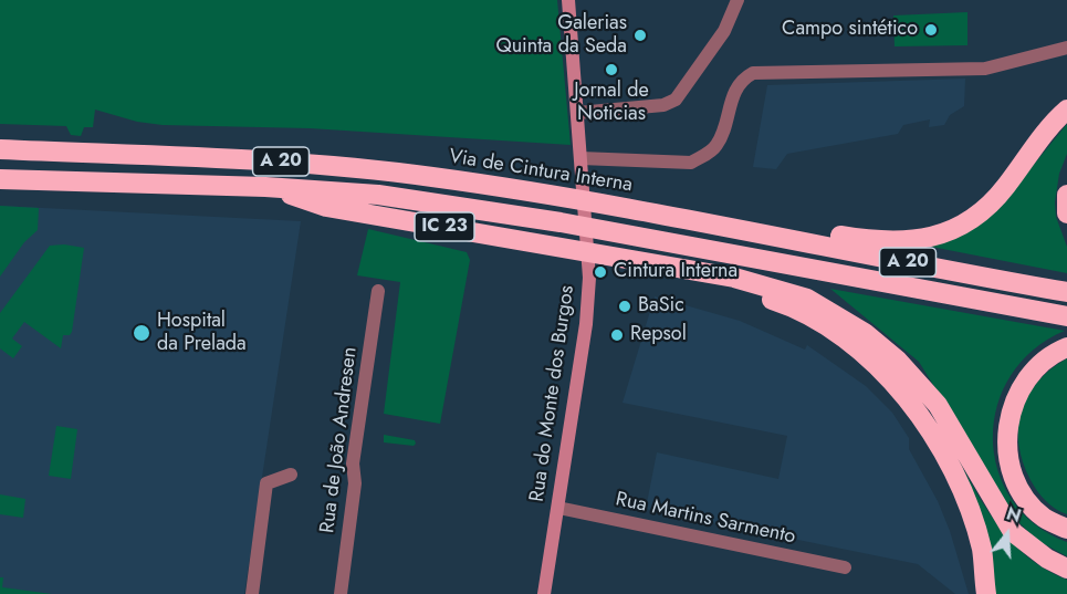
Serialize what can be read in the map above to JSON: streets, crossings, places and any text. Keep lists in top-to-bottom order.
{
  "streets": {
    "highway": ["A 20", "Via de Cintura Interna", "IC 23"],
    "main road": ["Rua do Monte dos Burgos"],
    "street": ["Rua de João Andresen", "Rua Martins Sarmento"]
  },
  "crossings": [
    ["A 20", "IC 23"],
    ["Rua do Monte dos Burgos", "Rua Martins Sarmento"]
  ],
  "places": [
    "Campo sintético",
    "Galerias Quinta da Seda",
    "Jornal de Noticias",
    "Cintura Interna",
    "BaSic",
    "Hospital da Prelada",
    "Repsol"
  ],
  "north": "top"
}
